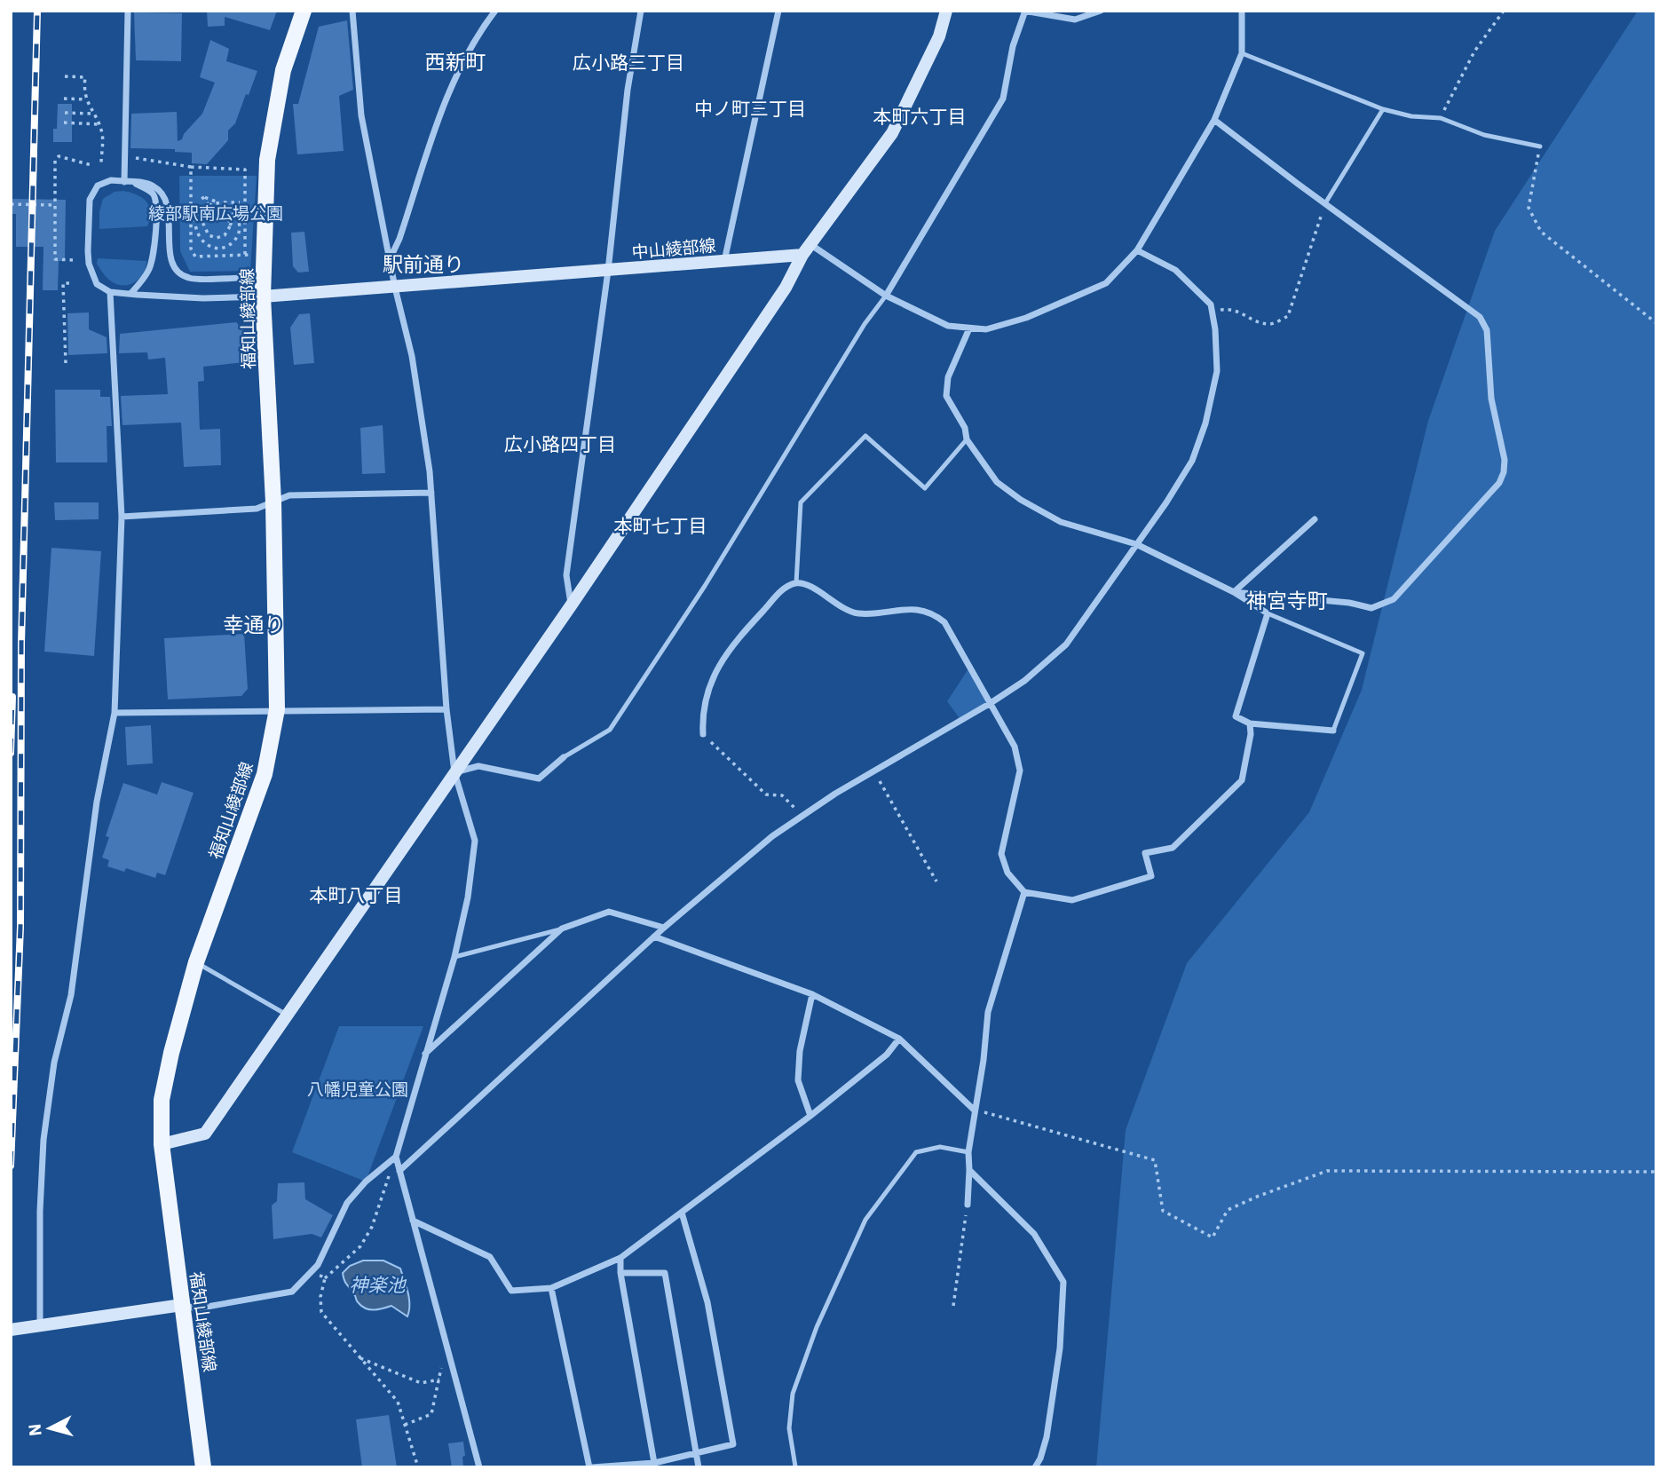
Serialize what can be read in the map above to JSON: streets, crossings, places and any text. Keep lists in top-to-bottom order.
{
  "streets": {
    "main road": ["福知山綾部線"],
    "street": ["中山綾部線"]
  },
  "crossings": [
    ["中山綾部線", "福知山綾部線"]
  ],
  "districts": [
    "西新町",
    "広小路三丁目",
    "中ノ町三丁目",
    "本町六丁目",
    "駅前通り",
    "広小路四丁目",
    "本町七丁目",
    "神宮寺町",
    "幸通り",
    "本町八丁目"
  ],
  "water": ["神楽池"],
  "parks": ["綾部駅南広場公園", "八幡児童公園"],
  "north": "left"
}
